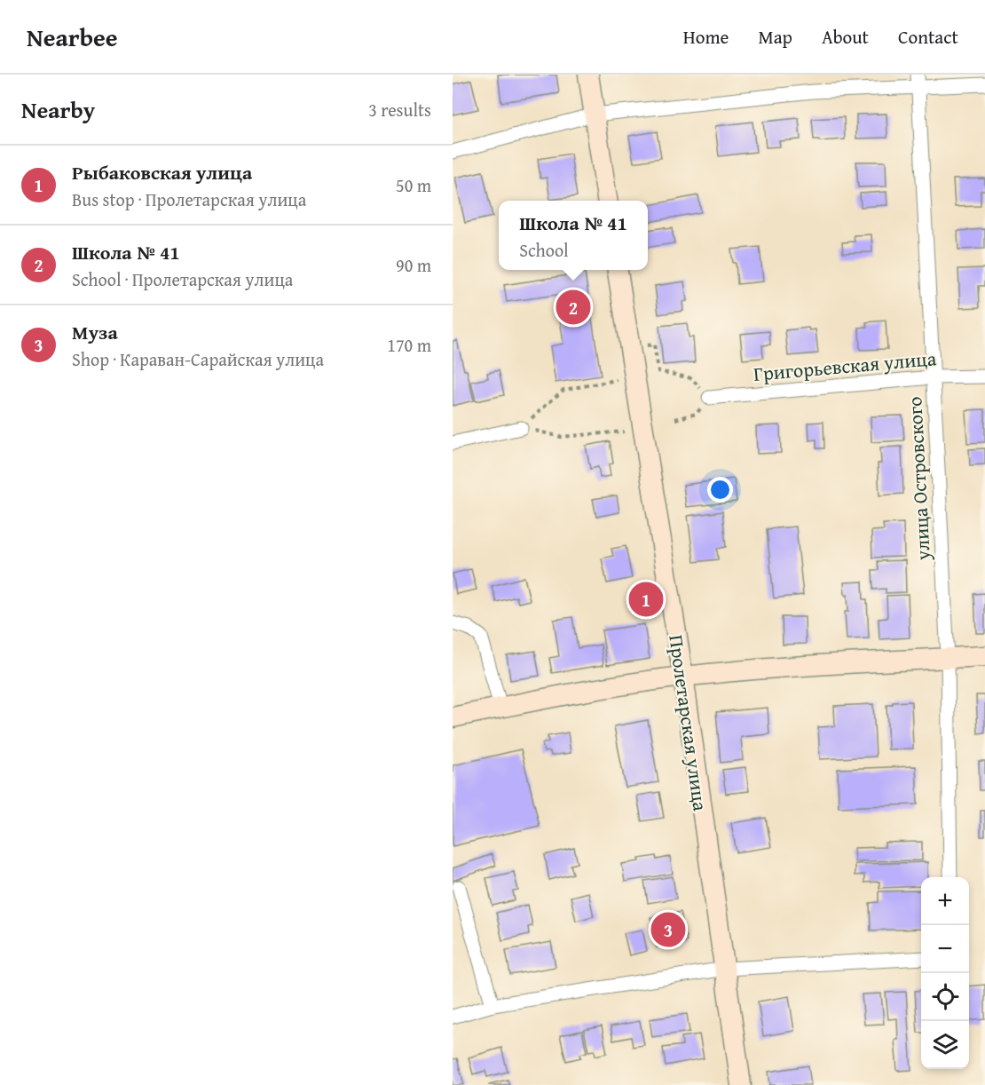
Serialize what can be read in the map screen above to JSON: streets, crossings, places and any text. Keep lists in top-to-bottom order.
{
  "streets": {
    "main road": ["Пролетарская улица"],
    "street": ["Григорьевская улица", "улица Островского"]
  },
  "crossings": [
    ["Григорьевская улица", "улица Островского"]
  ],
  "page": {
    "header": "Nearbee",
    "nav": [
      "Home",
      "Map",
      "About",
      "Contact"
    ],
    "heading": ["Nearby", "3 results"],
    "list": [
      {
        "mark": "1",
        "name": "Рыбаковская улица",
        "note": "Bus stop · Пролетарская улица",
        "value": "50 m"
      },
      {
        "mark": "2",
        "name": "Школа № 41",
        "note": "School · Пролетарская улица",
        "value": "90 m"
      },
      {
        "mark": "3",
        "name": "Муза",
        "note": "Shop · Караван-Сарайская улица",
        "value": "170 m"
      }
    ],
    "popup": ["Школа № 41", "School"],
    "pins": ["2", "1", "3"],
    "map_buttons": ["+", "−"]
  }
}
